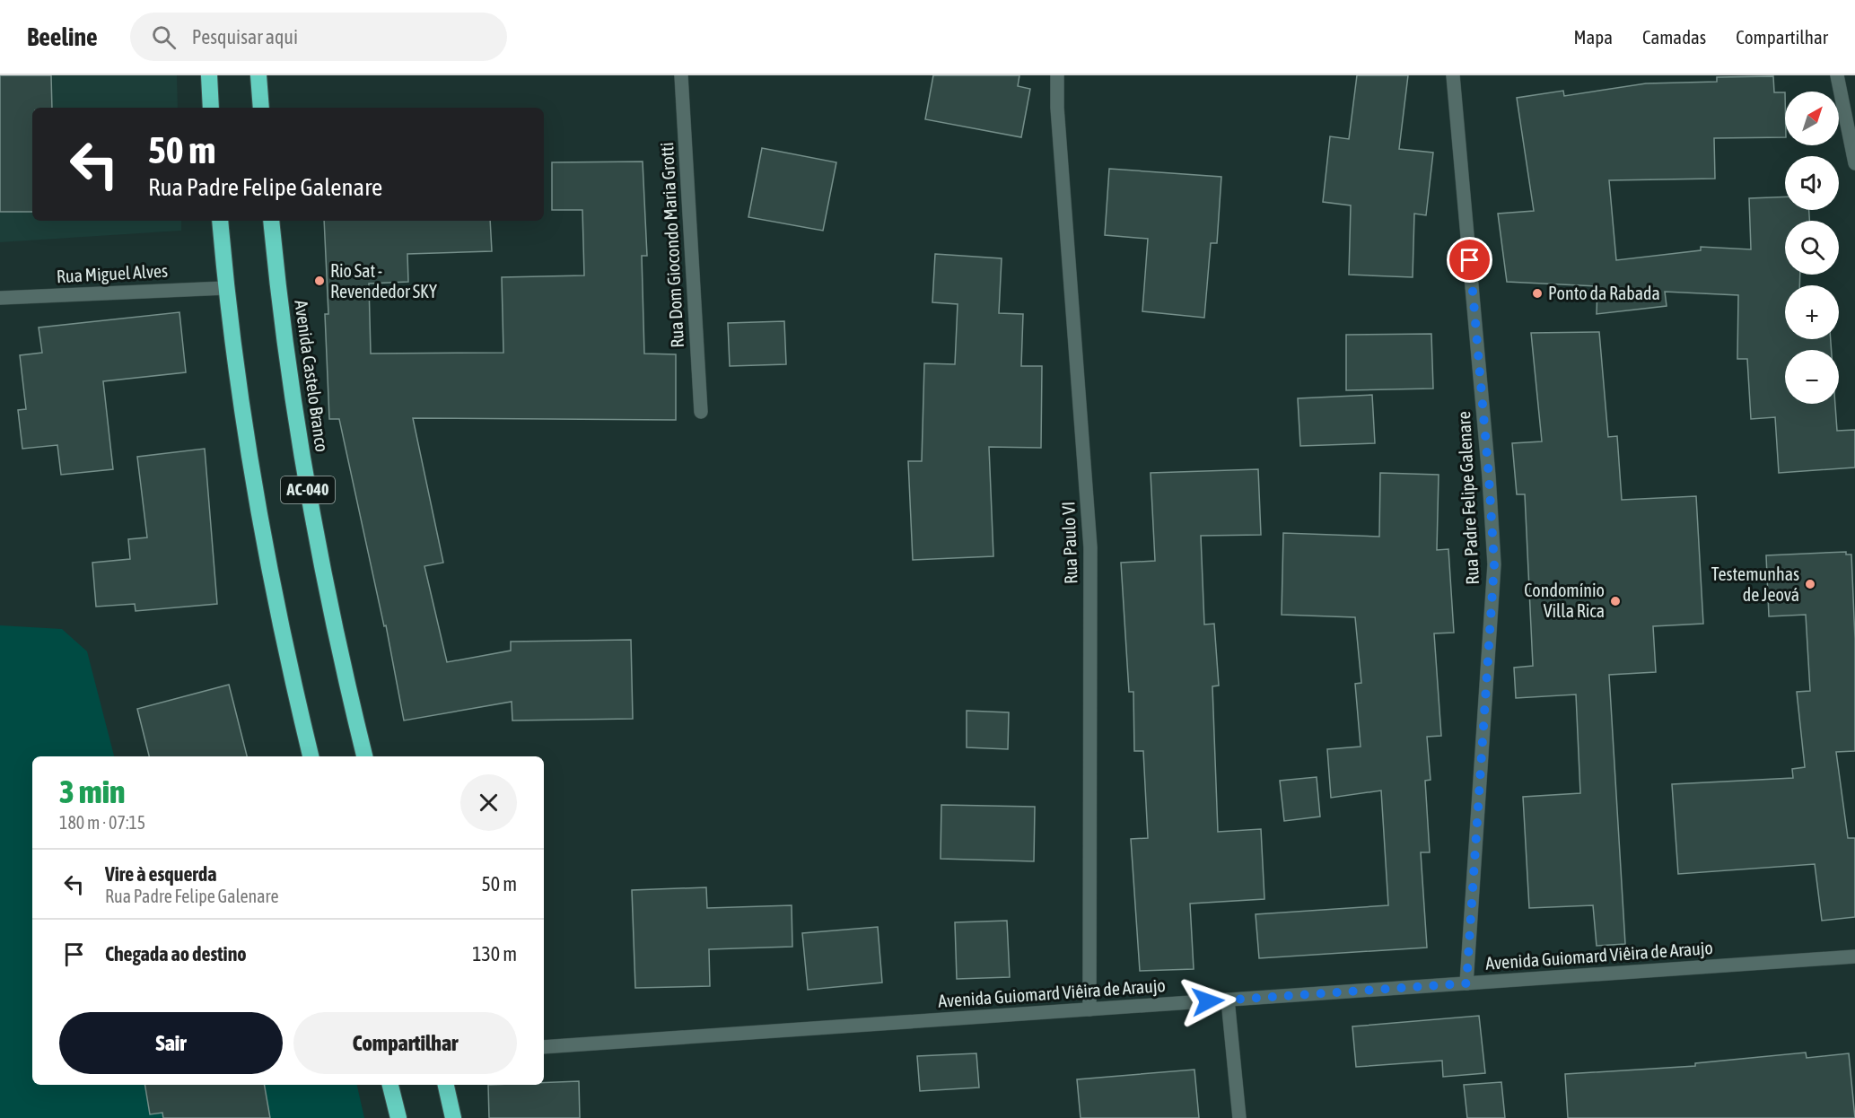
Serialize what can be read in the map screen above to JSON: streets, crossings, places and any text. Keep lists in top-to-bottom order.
{
  "streets": {
    "highway": ["Avenida Castelo Branco", "AC-040"],
    "street": [
      "Rua Dom Giocondo Maria Grotti",
      "Rua Miguel Alves",
      "Rua Padre Felipe Galenare",
      "Rua Paulo VI",
      "Avenida Guiomard Viêira de Araujo"
    ]
  },
  "crossings": [
    ["Rua Miguel Alves", "AC-040"],
    ["Rua Padre Felipe Galenare", "Avenida Guiomard Viêira de Araujo"],
    ["Rua Paulo VI", "Avenida Guiomard Viêira de Araujo"]
  ],
  "places": [
    "Rio Sat - Revendedor SKY",
    "Ponto da Rabada",
    "Testemunhas de Jeová",
    "Condomínio Villa Rica"
  ],
  "north": "top right",
  "page": {
    "header": "Beeline",
    "search": "Pesquisar aqui",
    "nav": ["Mapa", "Camadas", "Compartilhar"],
    "map_buttons": ["+", "−"],
    "turn": ["50 m", "Rua Padre Felipe Galenare"],
    "heading": ["3 min", "180 m · 07:15"],
    "list": [
      {
        "name": "Vire à esquerda",
        "note": "Rua Padre Felipe Galenare",
        "value": "50 m"
      },
      {
        "name": "Chegada ao destino",
        "value": "130 m"
      }
    ],
    "buttons": ["Sair", "Compartilhar"]
  }
}
